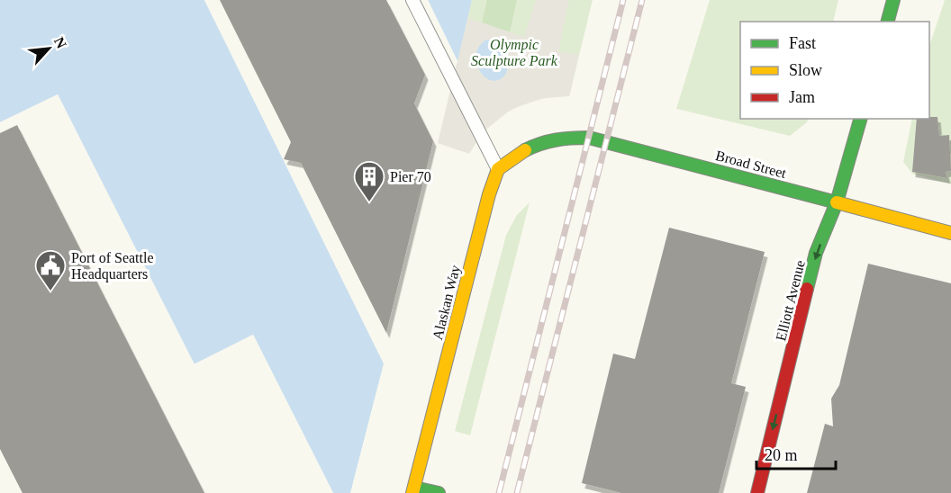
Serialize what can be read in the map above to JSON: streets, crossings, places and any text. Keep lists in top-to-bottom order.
{
  "streets": {
    "main road": ["Broad Street", "Elliott Avenue", "Alaskan Way"]
  },
  "crossings": [
    ["Broad Street", "Elliott Avenue"],
    ["Broad Street", "Alaskan Way"]
  ],
  "one_way": ["Elliott Avenue"],
  "parks": ["Olympic Sculpture Park"],
  "places": {
    "building": ["Pier 70"],
    "public building": ["Port of Seattle Headquarters"]
  },
  "legend": ["Fast", "Slow", "Jam"],
  "scale_bar": "20 m",
  "north": "top right"
}
